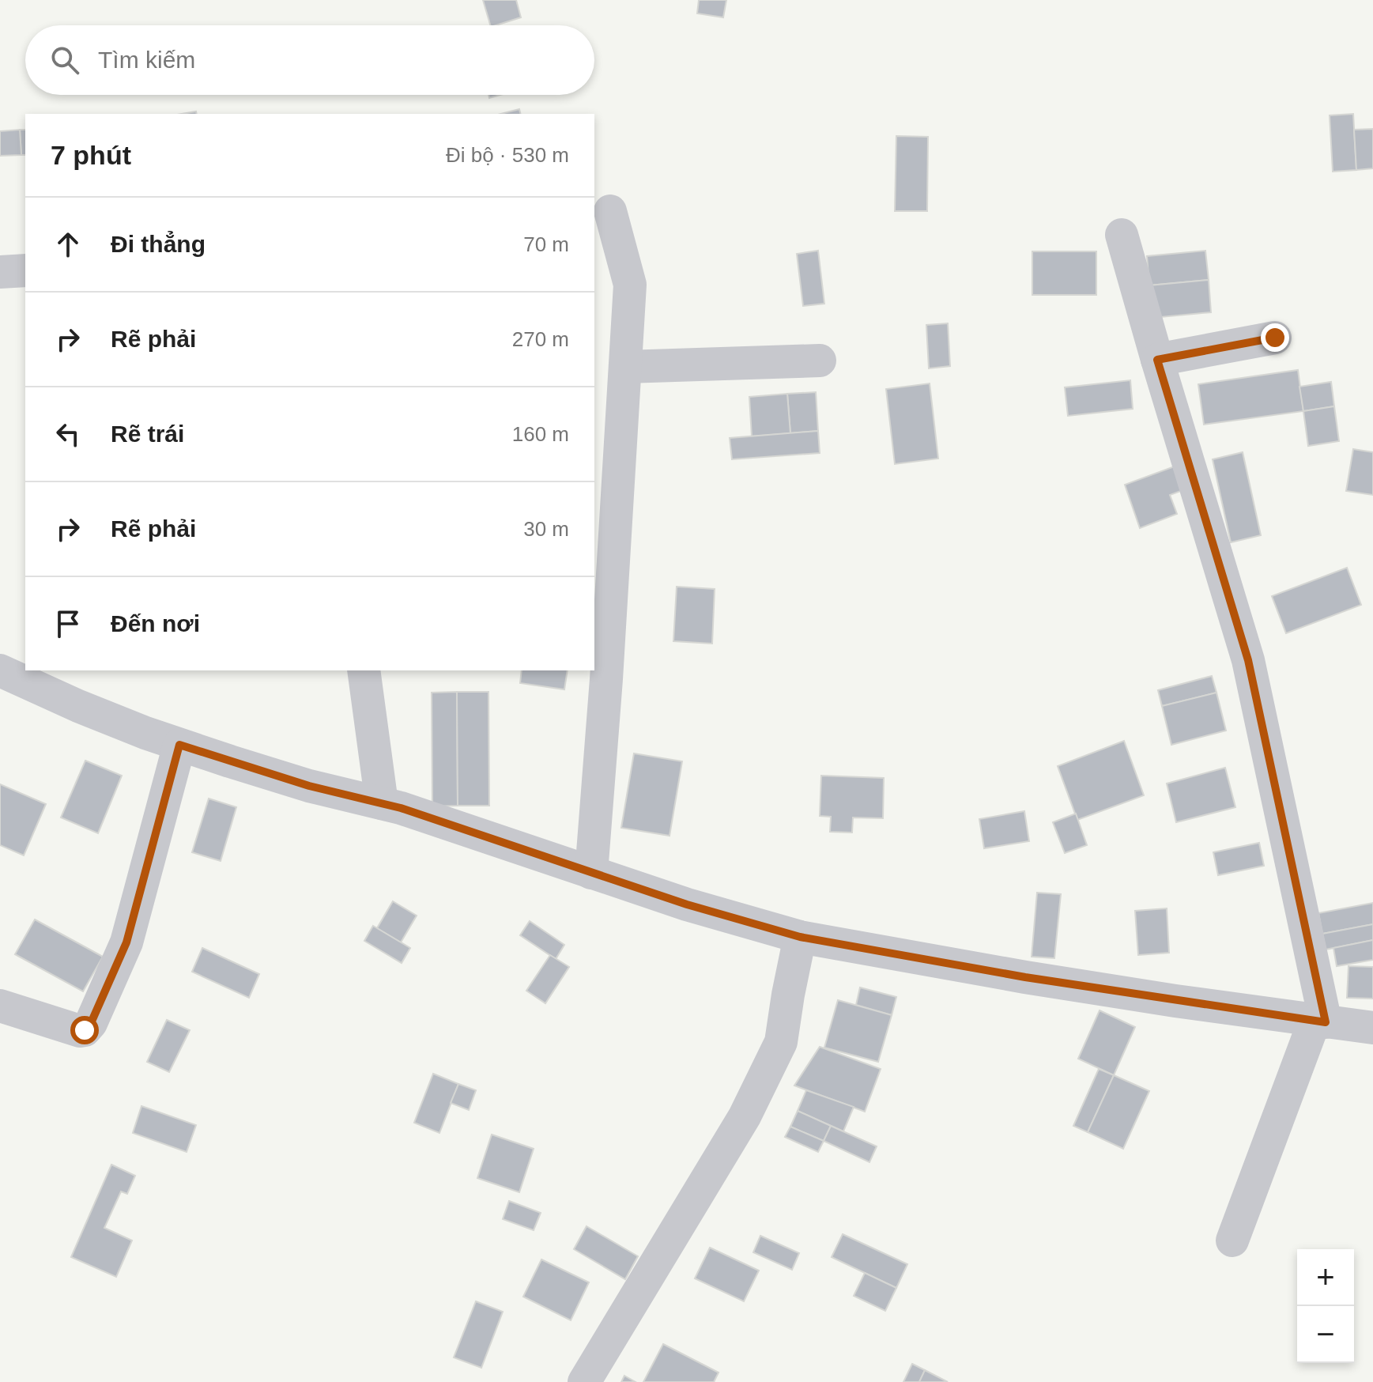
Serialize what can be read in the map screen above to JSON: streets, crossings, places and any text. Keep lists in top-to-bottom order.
{
  "page": {
    "search": "Tìm kiếm",
    "heading": ["7 phút", "Đi bộ · 530 m"],
    "list": [
      ["Đi thẳng", "70 m"],
      ["Rẽ phải", "270 m"],
      ["Rẽ trái", "160 m"],
      ["Rẽ phải", "30 m"],
      "Đến nơi"
    ],
    "map_buttons": ["+", "−"]
  }
}
